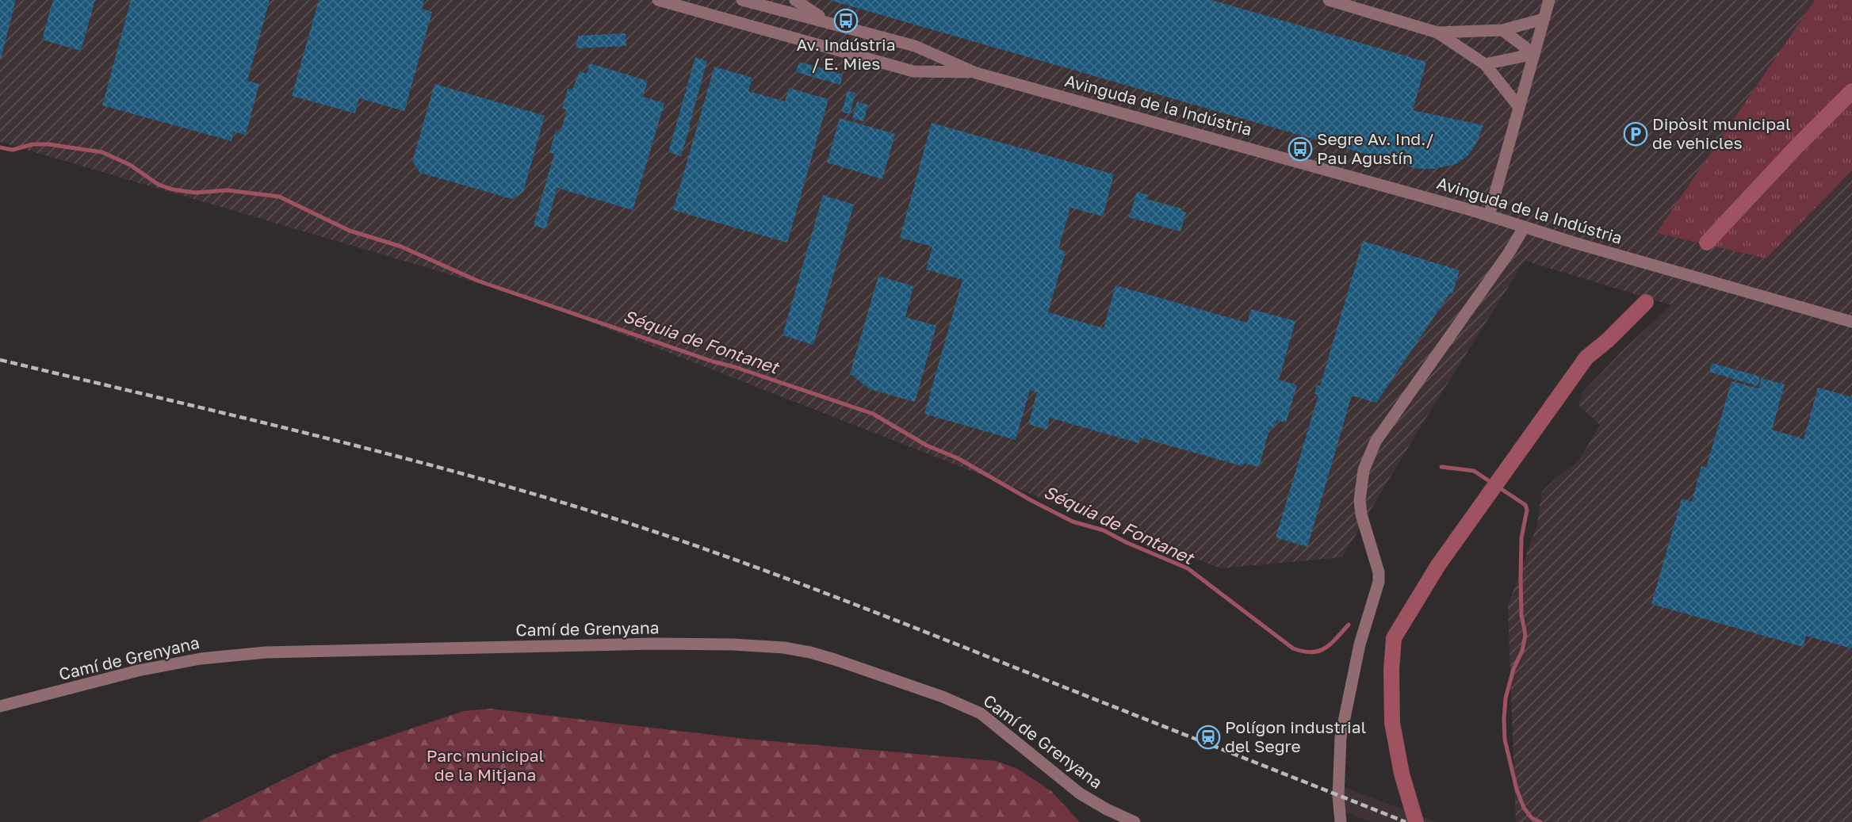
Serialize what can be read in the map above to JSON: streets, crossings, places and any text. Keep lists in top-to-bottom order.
{
  "streets": {
    "street": ["Avinguda de la Indústria", "Camí de Grenyana"]
  },
  "water": ["Séquia de Fontanet"],
  "parks": ["Parc municipal de la Mitjana"],
  "places": {
    "bus stop": ["Av. Indústria / E. Mies", "Segre Av. Ind./ Pau Agustín"],
    "parking": ["Dipòsit municipal de vehicles"],
    "station": ["Polígon industrial del Segre"]
  }
}
